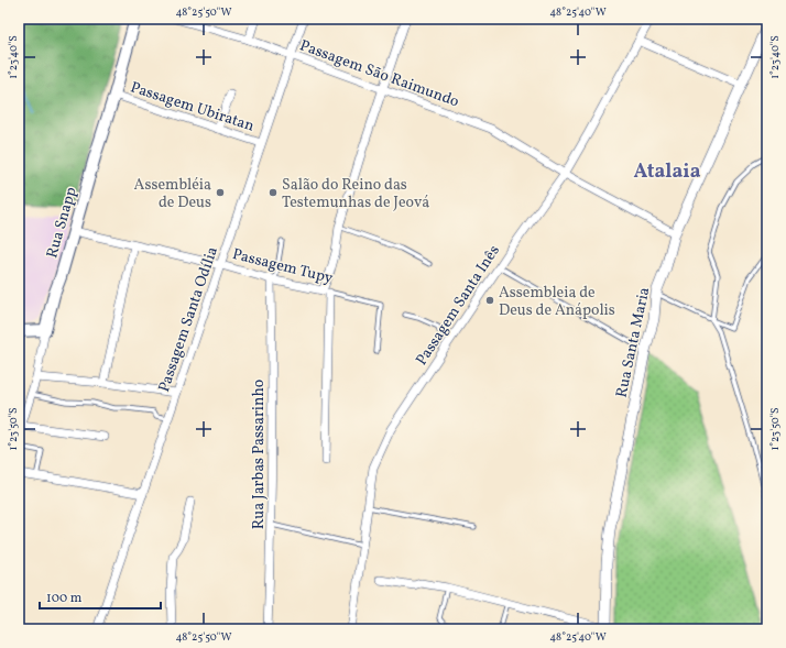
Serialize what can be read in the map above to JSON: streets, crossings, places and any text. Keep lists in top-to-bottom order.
{
  "streets": {
    "main road": ["Rua Snapp"],
    "street": [
      "Passagem São Raimundo",
      "Passagem Ubiratan",
      "Passagem Tupy",
      "Passagem Santa Inês",
      "Passagem Santa Odília",
      "Rua Santa Maria",
      "Rua Jarbas Passarinho"
    ]
  },
  "crossings": [
    ["Passagem São Raimundo", "Passagem Santa Inês"],
    ["Passagem São Raimundo", "Passagem Santa Odília"],
    ["Passagem São Raimundo", "Rua Santa Maria"],
    ["Passagem Ubiratan", "Rua Snapp"],
    ["Passagem Ubiratan", "Passagem Santa Odília"],
    ["Rua Snapp", "Passagem Tupy"],
    ["Passagem Tupy", "Passagem Santa Odília"],
    ["Passagem Tupy", "Rua Jarbas Passarinho"]
  ],
  "districts": ["Atalaia"],
  "places": ["Assembléia de Deus", "Salão do Reino das Testemunhas de Jeová", "Assembleia de Deus de Anápolis"],
  "scale_bar": "100 m",
  "coordinates": [
    "48°25'50\"W",
    "48°25'40\"W",
    "1°23'40\"S",
    "1°23'50\"S"
  ]
}
